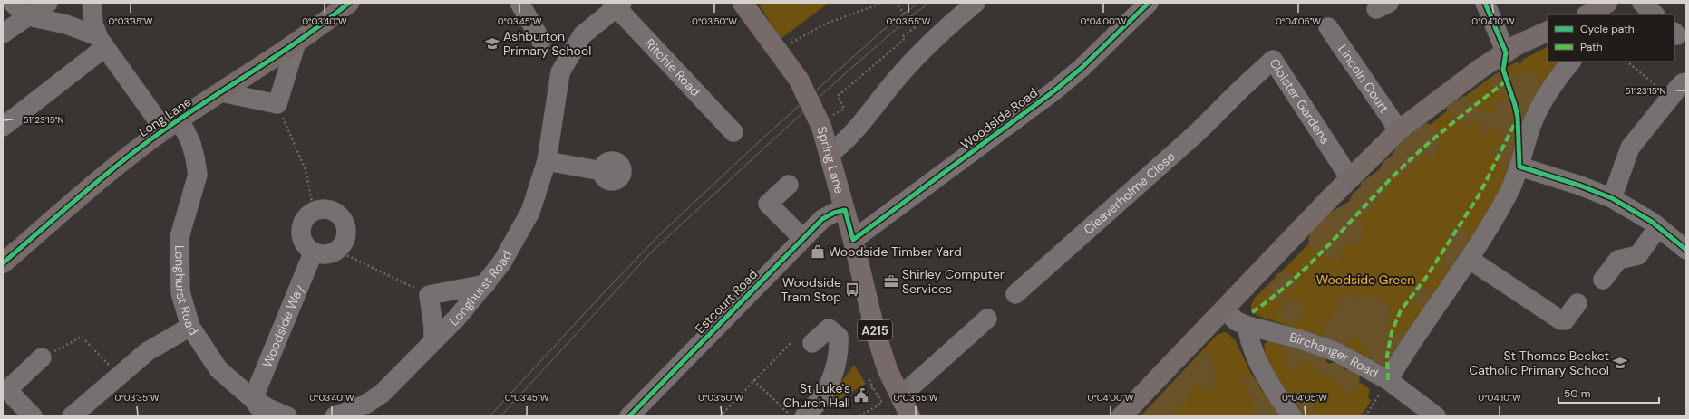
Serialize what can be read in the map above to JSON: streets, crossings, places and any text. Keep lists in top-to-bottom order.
{
  "streets": {
    "main road": ["Long Lane", "Spring Lane", "A215"],
    "street": [
      "Ritchie Road",
      "Lincoln Court",
      "Cloister Gardens",
      "Woodside Road",
      "Cleaverholme Close",
      "Longhurst Road",
      "Estcourt Road",
      "Woodside Way",
      "Birchanger Road"
    ]
  },
  "crossings": [
    ["Ritchie Road", "Longhurst Road"],
    ["Cloister Gardens", "Cleaverholme Close"],
    ["Long Lane", "Longhurst Road"],
    ["Woodside Road", "Spring Lane"],
    ["Spring Lane", "Estcourt Road"],
    ["Longhurst Road", "Woodside Way"]
  ],
  "parks": ["Woodside Green"],
  "places": {
    "school or university": ["Ashburton Primary School", "St Thomas Becket Catholic Primary School"],
    "shop": ["Woodside Timber Yard"],
    "office": ["Shirley Computer Services"],
    "bus stop": ["Woodside Tram Stop"],
    "public building": ["St Luke's Church Hall"]
  },
  "legend": ["Cycle path", "Path"],
  "scale_bar": "50 m",
  "coordinates": [
    "0°03'35\"W",
    "0°03'40\"W",
    "0°03'45\"W",
    "0°03'50\"W",
    "0°03'55\"W",
    "0°04'00\"W",
    "0°04'05\"W",
    "0°04'10\"W",
    "51°23'15\"N"
  ]
}
